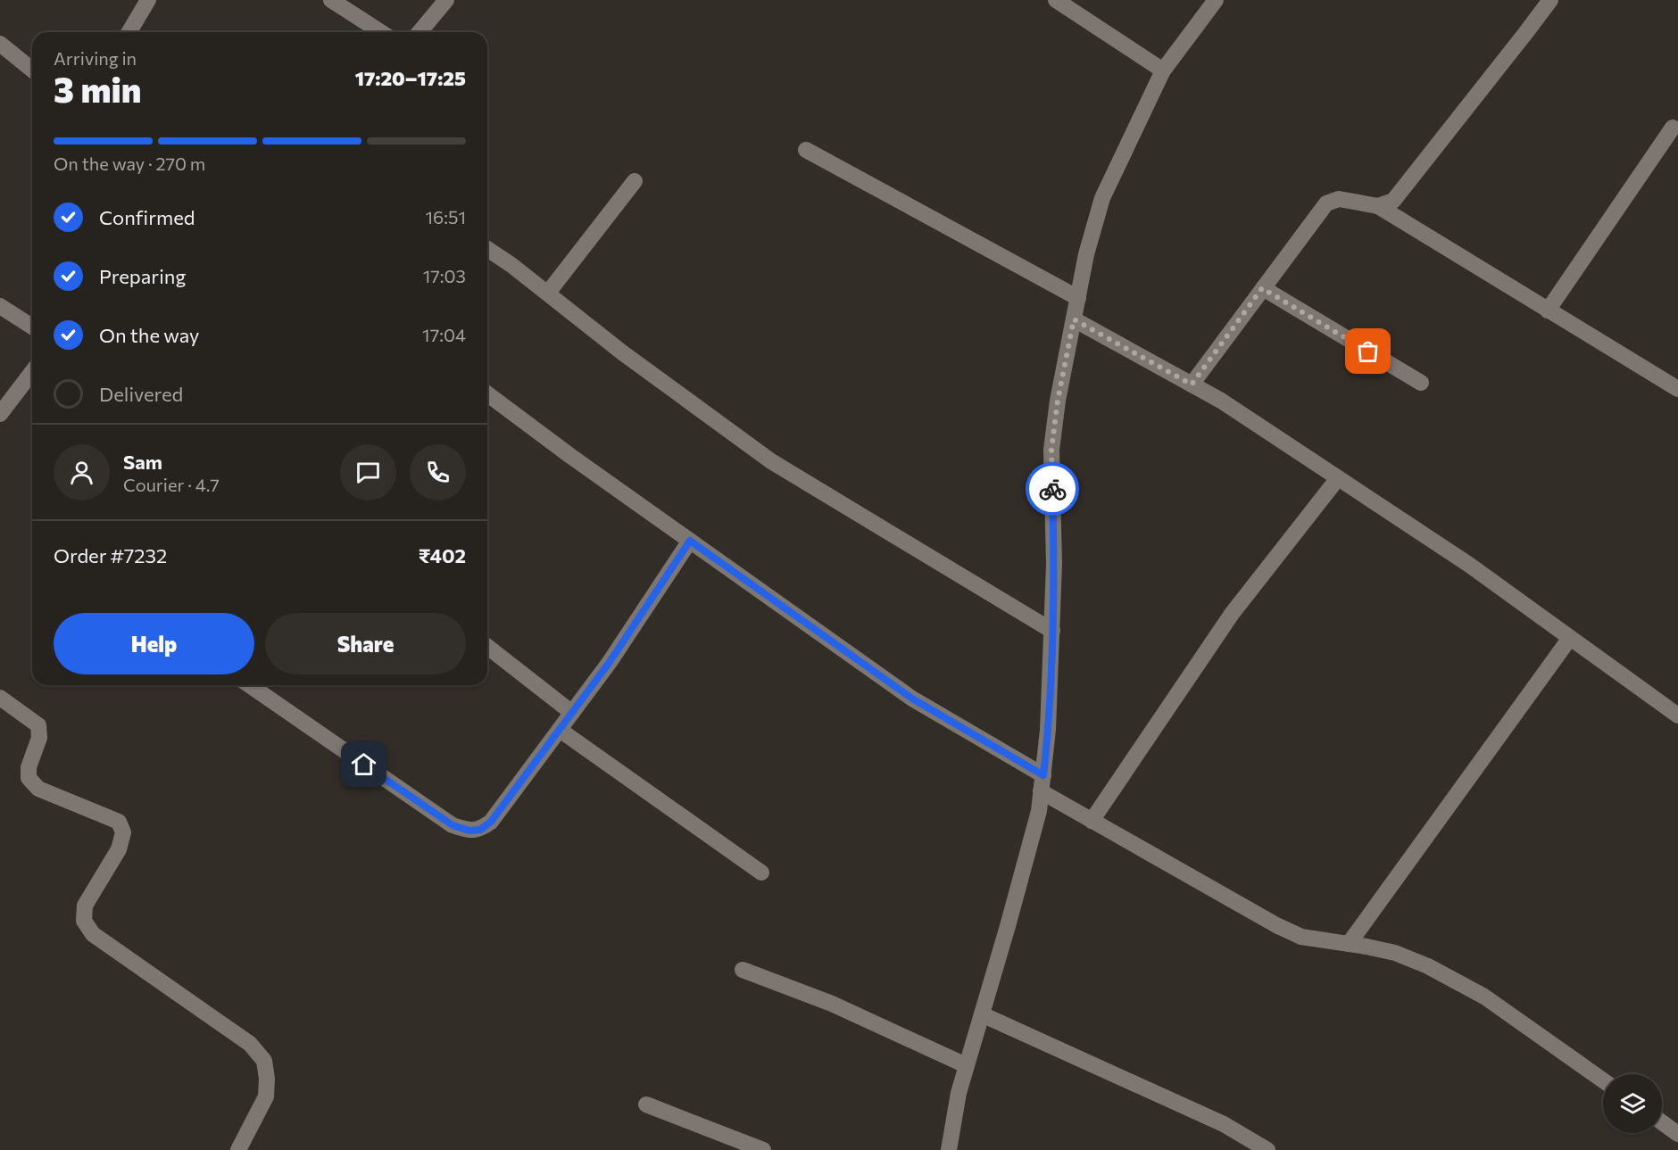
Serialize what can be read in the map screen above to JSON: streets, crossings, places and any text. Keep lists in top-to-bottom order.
{
  "page": {
    "heading": ["3 min", "Arriving in", "17:20–17:25"],
    "panel": [
      "Sam",
      "Courier · 4.7",
      "Order #7232",
      "₹402"
    ],
    "bar": "On the way · 270 m",
    "list": [
      ["Confirmed", "16:51"],
      ["Preparing", "17:03"],
      ["On the way", "17:04"],
      "Delivered"
    ],
    "buttons": ["Help", "Share"]
  }
}
